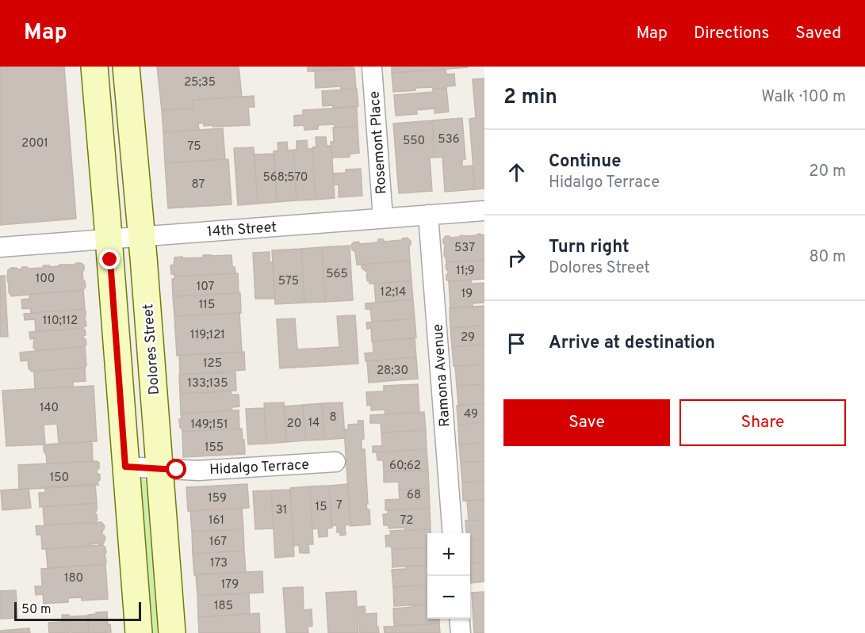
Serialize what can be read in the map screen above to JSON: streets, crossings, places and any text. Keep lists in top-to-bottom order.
{
  "streets": {
    "main road": ["Dolores Street"],
    "street": [
      "Rosemont Place",
      "14th Street",
      "Ramona Avenue",
      "Hidalgo Terrace"
    ]
  },
  "crossings": [
    ["Rosemont Place", "14th Street"],
    ["14th Street", "Dolores Street"],
    ["14th Street", "Ramona Avenue"],
    ["Dolores Street", "Hidalgo Terrace"]
  ],
  "house_numbers": [
    "25;35",
    "536",
    "550",
    "2001",
    "75",
    "568;570",
    "87",
    "537",
    "11;9",
    "565",
    "100",
    "575",
    "107",
    "12;14",
    "19",
    "115",
    "110;112",
    "119;121",
    "29",
    "125",
    "28;30",
    "133;135",
    "140",
    "49",
    "8",
    "14",
    "20",
    "149;151",
    "155",
    "60;62",
    "150",
    "68",
    "159",
    "7",
    "15",
    "31",
    "161",
    "72",
    "167",
    "173",
    "180",
    "179",
    "185"
  ],
  "scale_bar": "50 m",
  "page": {
    "header": "Map",
    "nav": ["Map", "Directions", "Saved"],
    "heading": ["2 min", "Walk · 100 m"],
    "list": [
      ["Continue", "Hidalgo Terrace", "20 m"],
      ["Turn right", "Dolores Street", "80 m"],
      "Arrive at destination"
    ],
    "buttons": ["Save", "Share"],
    "map_buttons": ["+", "−"],
    "scale": "50 m"
  }
}
